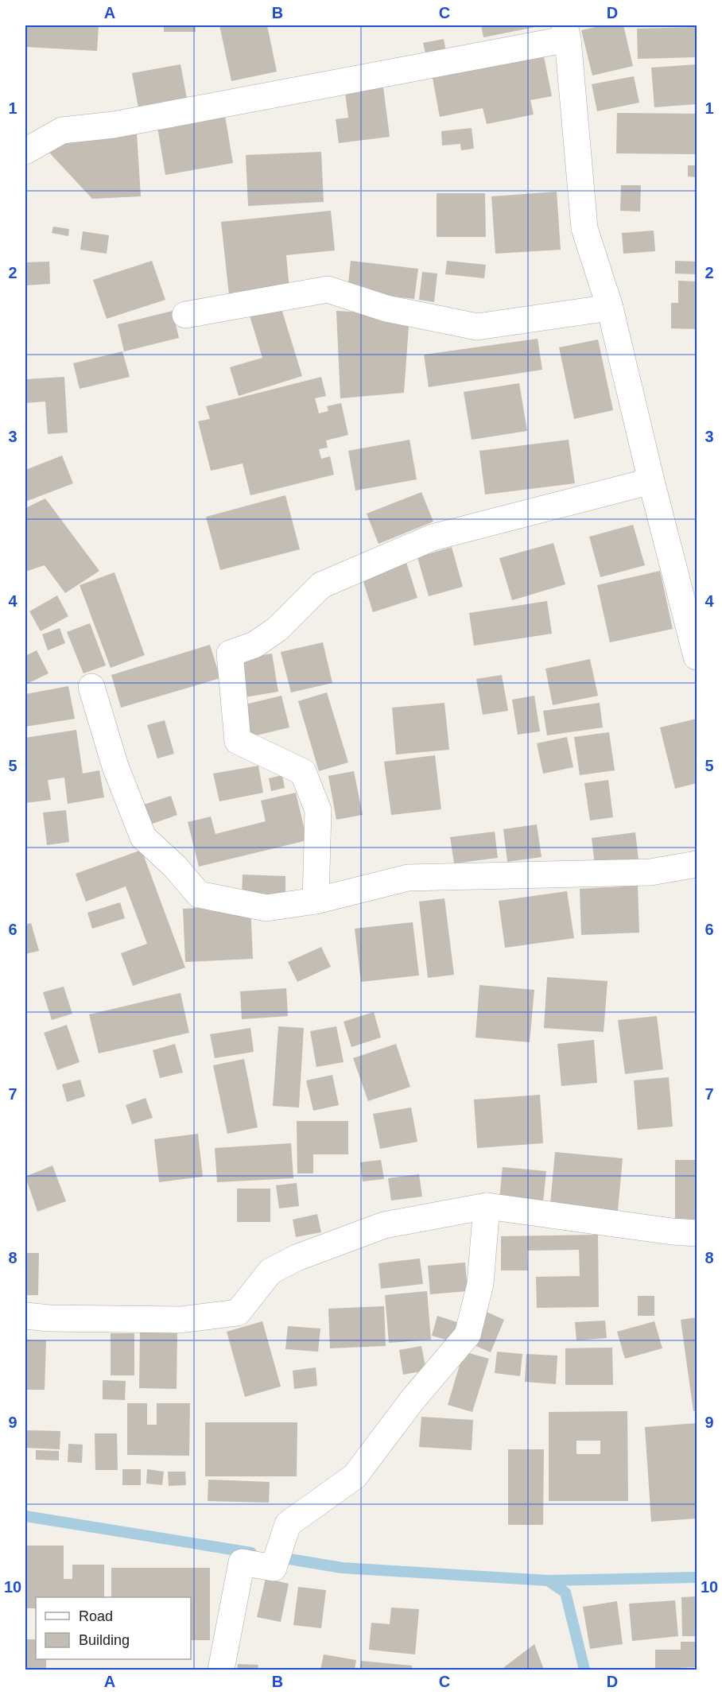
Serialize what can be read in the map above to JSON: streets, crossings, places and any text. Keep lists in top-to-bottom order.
{
  "legend": ["Road", "Building"],
  "grid": {
    "columns": [
      "A",
      "B",
      "C",
      "D"
    ],
    "rows": [
      "1",
      "2",
      "3",
      "4",
      "5",
      "6",
      "7",
      "8",
      "9",
      "10"
    ]
  }
}
